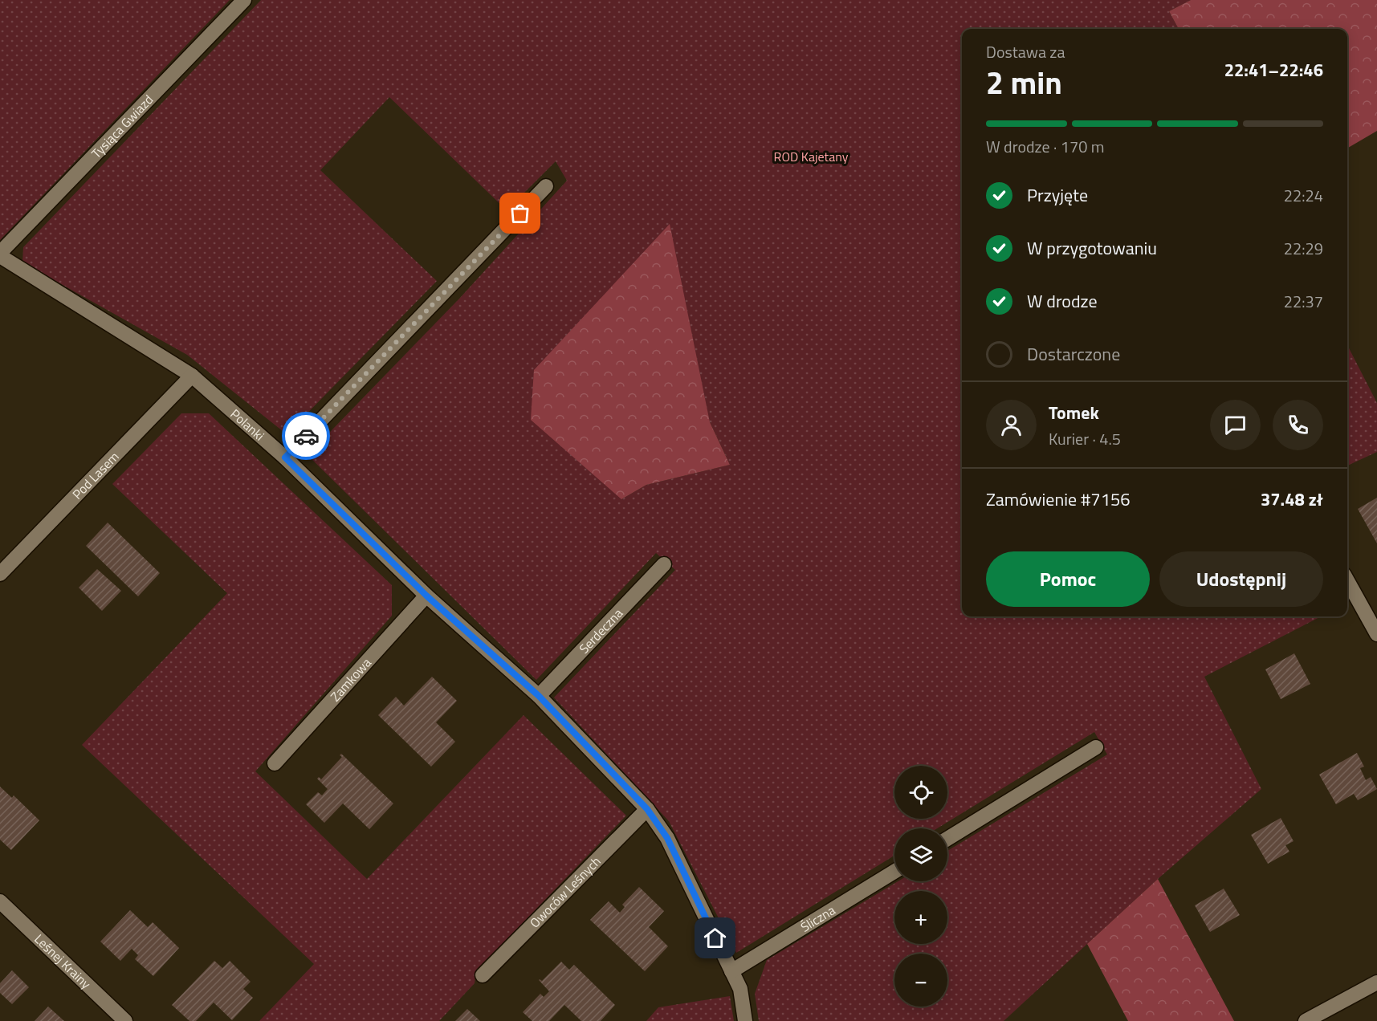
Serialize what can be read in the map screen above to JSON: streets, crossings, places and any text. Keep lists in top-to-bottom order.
{
  "streets": {
    "street": [
      "Tysiąca Gwiazd",
      "Polanki",
      "Pod Lasem",
      "Serdeczna",
      "Zamkowa",
      "Owoców Leśnych",
      "Śliczna",
      "Leśnej Krainy"
    ]
  },
  "crossings": [
    ["Polanki", "Pod Lasem"],
    ["Polanki", "Serdeczna"],
    ["Polanki", "Zamkowa"],
    ["Polanki", "Owoców Leśnych"],
    ["Polanki", "Śliczna"]
  ],
  "parks": ["ROD Kajetany"],
  "page": {
    "heading": ["2 min", "Dostawa za", "22:41–22:46"],
    "panel": [
      "Tomek",
      "Kurier · 4.5",
      "Zamówienie #7156",
      "37.48 zł"
    ],
    "bar": "W drodze · 170 m",
    "list": [
      ["Przyjęte", "22:24"],
      ["W przygotowaniu", "22:29"],
      ["W drodze", "22:37"],
      "Dostarczone"
    ],
    "buttons": ["Pomoc", "Udostępnij"],
    "map_buttons": ["+", "−"]
  }
}
